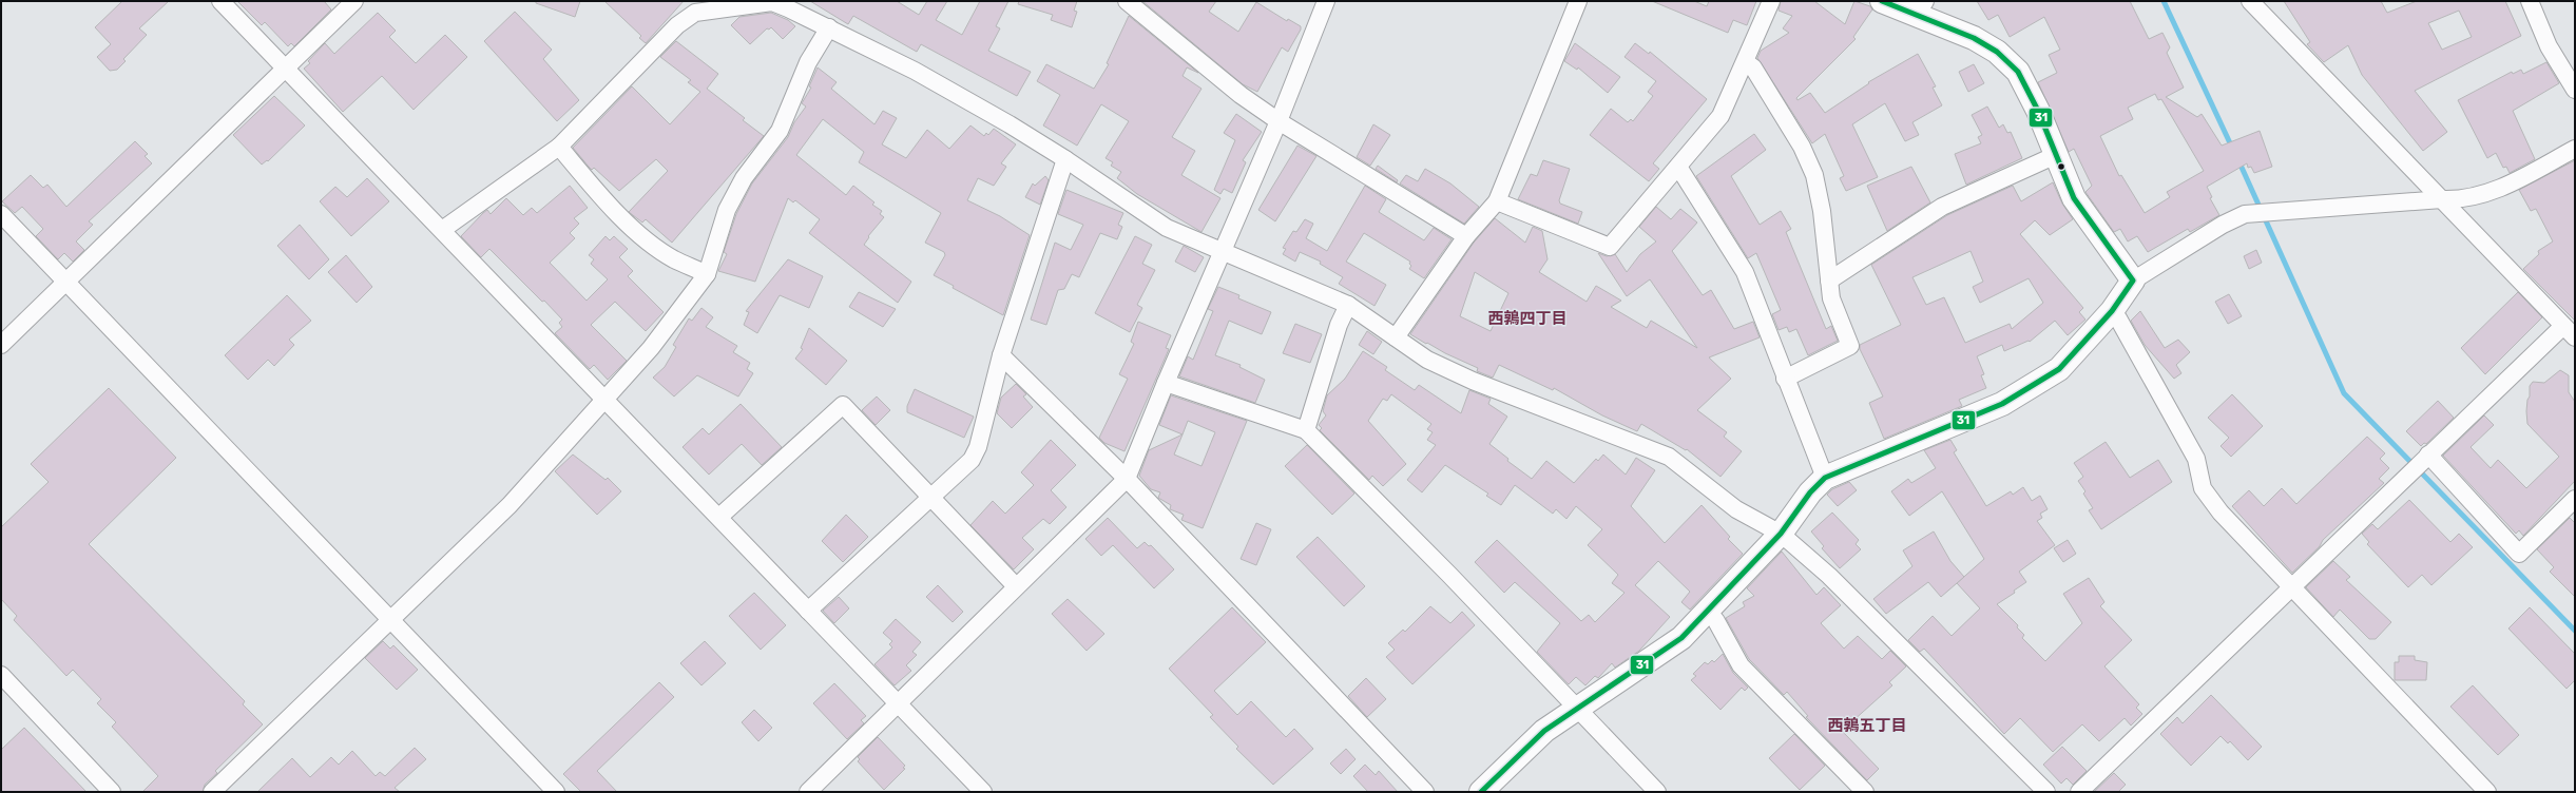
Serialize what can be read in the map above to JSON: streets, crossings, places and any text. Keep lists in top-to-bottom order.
{
  "districts": ["西鶉四丁目", "西鶉五丁目"],
  "lines": ["transit line 31"]
}
